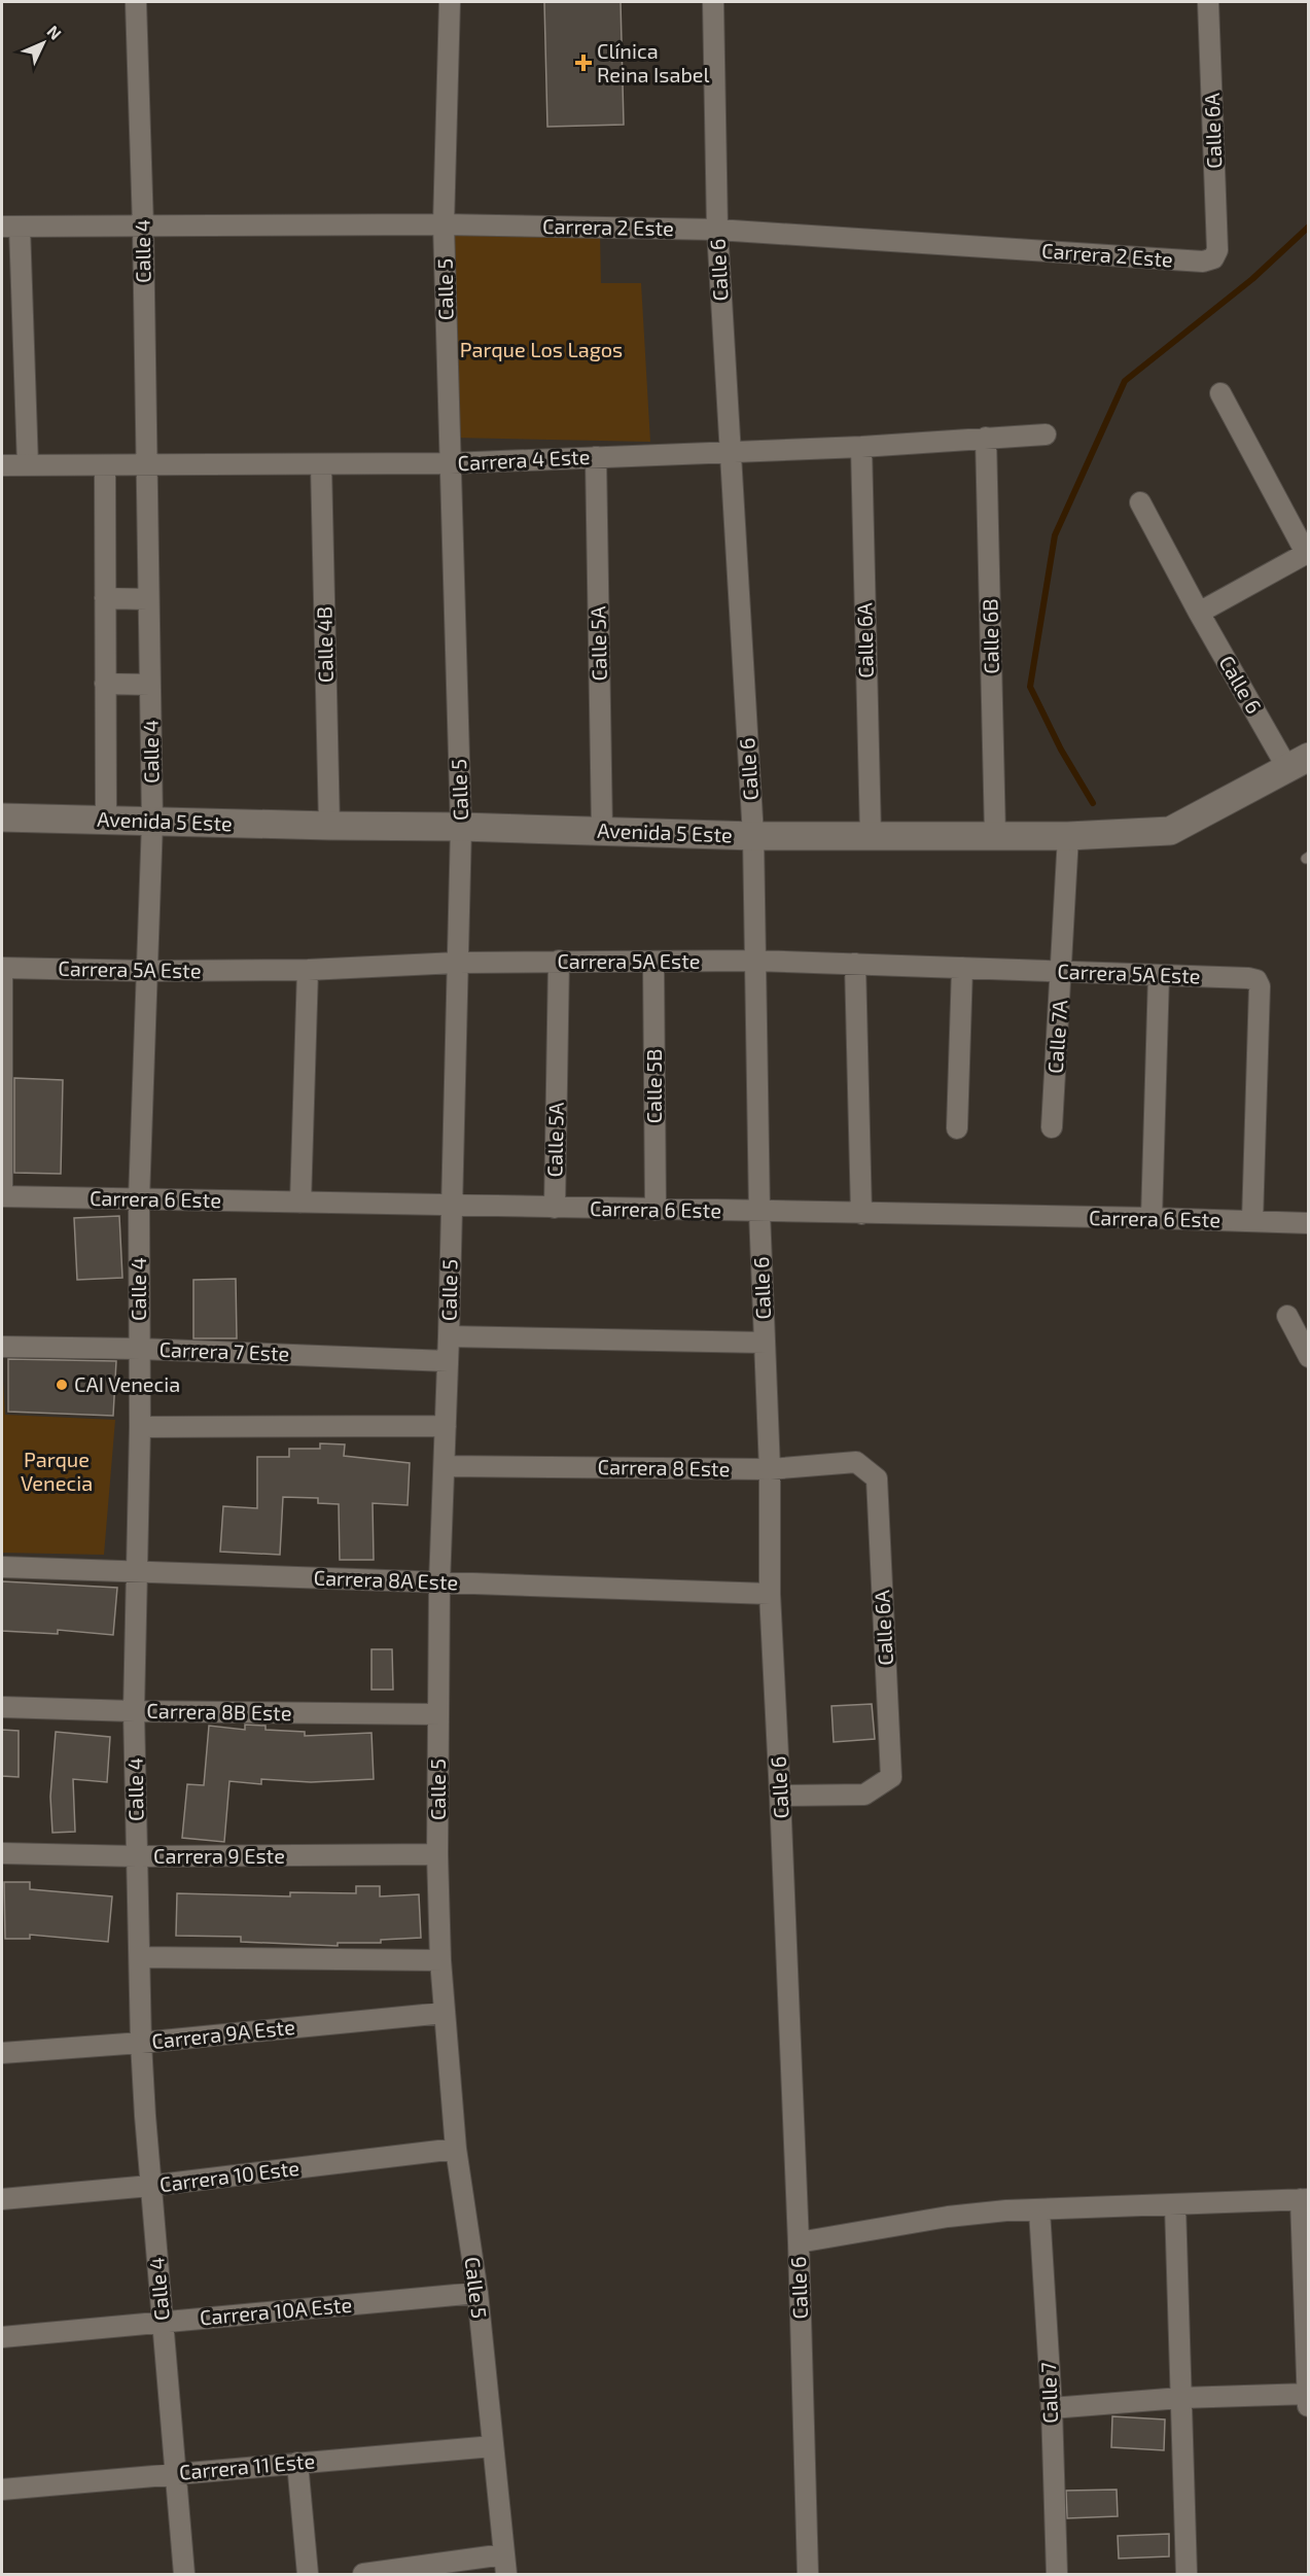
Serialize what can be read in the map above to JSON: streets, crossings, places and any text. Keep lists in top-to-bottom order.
{
  "streets": {
    "main road": ["Avenida 5 Este"],
    "street": [
      "Calle 6A",
      "Carrera 2 Este",
      "Calle 4",
      "Calle 6",
      "Calle 5",
      "Carrera 4 Este",
      "Calle 6B",
      "Calle 5A",
      "Calle 4B",
      "Carrera 5A Este",
      "Calle 7A",
      "Calle 5B",
      "Carrera 6 Este",
      "Carrera 7 Este",
      "Carrera 8 Este",
      "Carrera 8A Este",
      "Carrera 8B Este",
      "Carrera 9 Este",
      "Carrera 9A Este",
      "Carrera 10 Este",
      "Carrera 10A Este",
      "Calle 7",
      "Carrera 11 Este"
    ]
  },
  "crossings": [
    ["Calle 6A", "Carrera 2 Este"],
    ["Calle 6A", "Calle 6"],
    ["Calle 6A", "Carrera 4 Este"],
    ["Calle 6A", "Avenida 5 Este"],
    ["Calle 6A", "Carrera 8 Este"],
    ["Carrera 2 Este", "Calle 4"],
    ["Carrera 2 Este", "Calle 6"],
    ["Carrera 2 Este", "Calle 5"],
    ["Calle 4", "Carrera 4 Este"],
    ["Calle 4", "Avenida 5 Este"],
    ["Calle 4", "Carrera 5A Este"],
    ["Calle 4", "Carrera 6 Este"],
    ["Calle 4", "Carrera 7 Este"],
    ["Calle 4", "Carrera 8A Este"],
    ["Calle 4", "Carrera 8B Este"],
    ["Calle 4", "Carrera 9 Este"],
    ["Calle 4", "Carrera 9A Este"],
    ["Calle 4", "Carrera 10 Este"],
    ["Calle 4", "Carrera 10A Este"],
    ["Calle 4", "Carrera 11 Este"],
    ["Calle 6", "Carrera 4 Este"],
    ["Calle 6", "Avenida 5 Este"],
    ["Calle 6", "Carrera 5A Este"],
    ["Calle 6", "Carrera 6 Este"],
    ["Calle 6", "Carrera 8 Este"],
    ["Calle 6", "Carrera 8A Este"],
    ["Calle 5", "Carrera 4 Este"],
    ["Calle 5", "Avenida 5 Este"],
    ["Calle 5", "Carrera 5A Este"],
    ["Calle 5", "Carrera 6 Este"],
    ["Calle 5", "Carrera 7 Este"],
    ["Calle 5", "Carrera 8 Este"],
    ["Calle 5", "Carrera 8A Este"],
    ["Calle 5", "Carrera 8B Este"],
    ["Calle 5", "Carrera 9 Este"],
    ["Calle 5", "Carrera 9A Este"],
    ["Calle 5", "Carrera 10 Este"],
    ["Calle 5", "Carrera 10A Este"],
    ["Calle 5", "Carrera 11 Este"],
    ["Carrera 4 Este", "Calle 6B"],
    ["Carrera 4 Este", "Calle 5A"],
    ["Carrera 4 Este", "Calle 4B"],
    ["Calle 6B", "Avenida 5 Este"],
    ["Calle 5A", "Avenida 5 Este"],
    ["Calle 5A", "Carrera 5A Este"],
    ["Calle 5A", "Carrera 6 Este"],
    ["Calle 4B", "Avenida 5 Este"],
    ["Avenida 5 Este", "Calle 7A"],
    ["Carrera 5A Este", "Calle 7A"],
    ["Carrera 5A Este", "Calle 5B"],
    ["Carrera 5A Este", "Carrera 6 Este"],
    ["Calle 5B", "Carrera 6 Este"]
  ],
  "parks": ["Parque Los Lagos", "Parque Venecia"],
  "places": {
    "health": ["Clínica Reina Isabel"],
    "other": ["CAI Venecia"]
  },
  "north": "top right"
}
